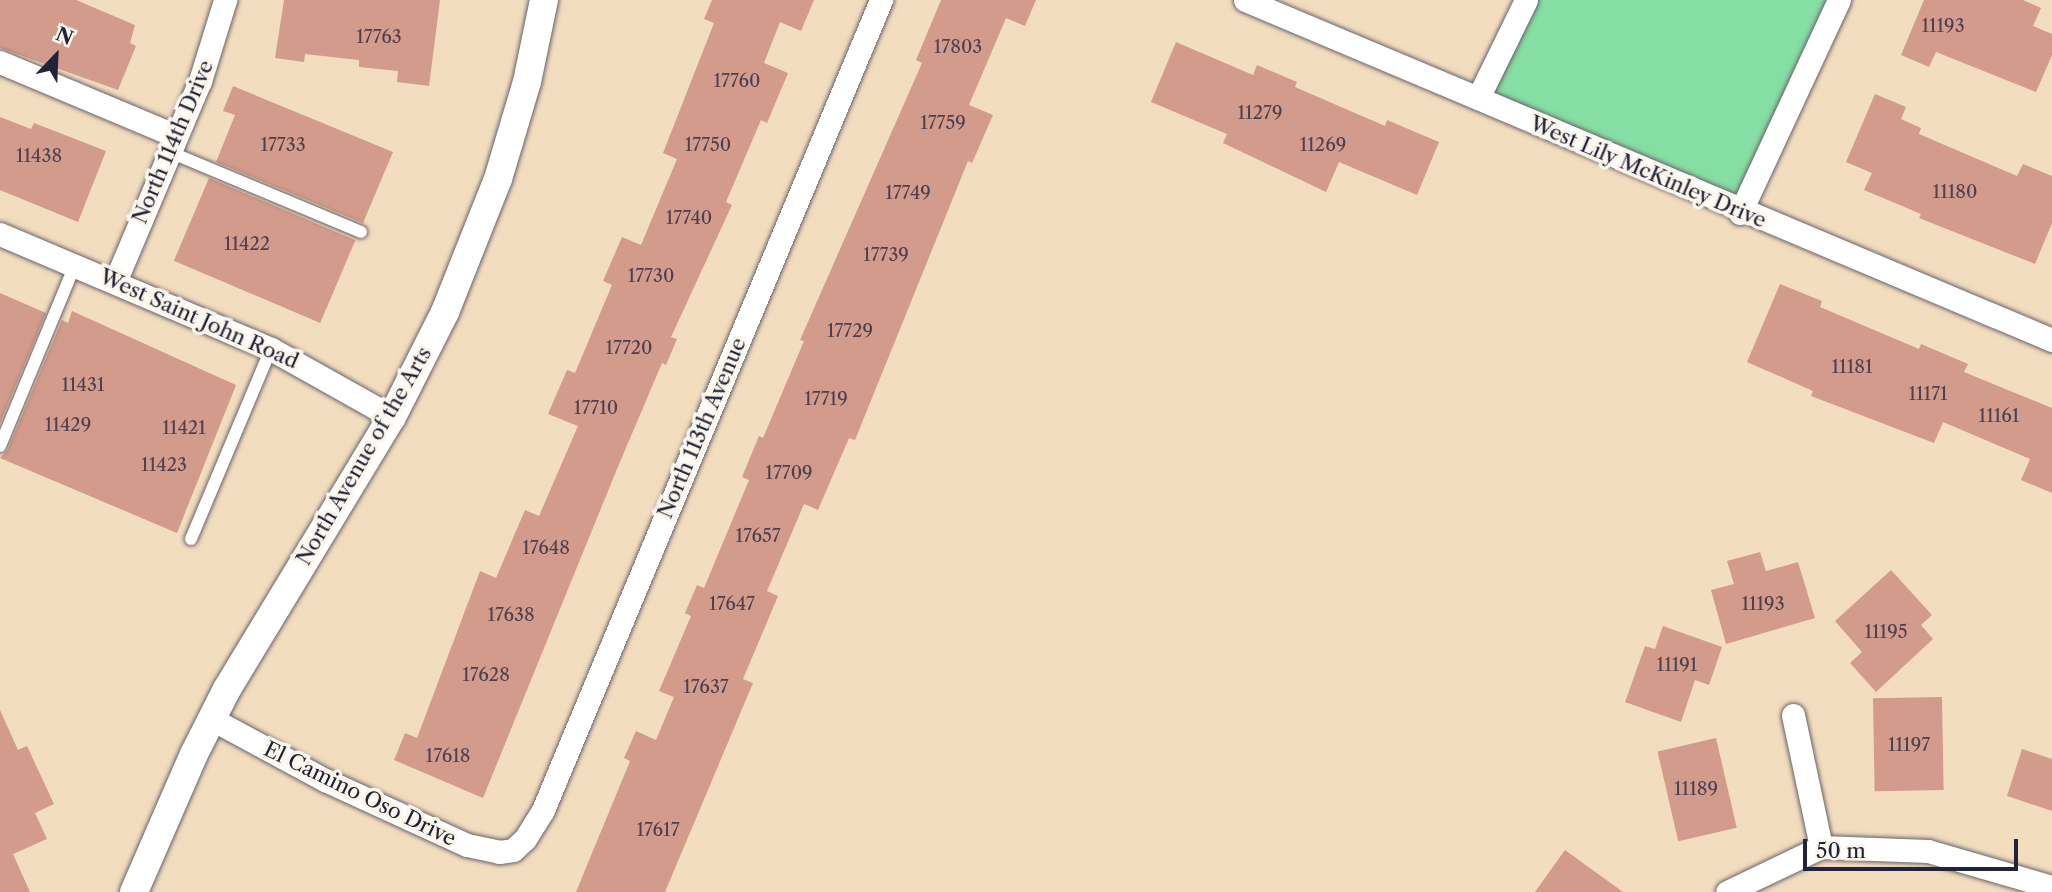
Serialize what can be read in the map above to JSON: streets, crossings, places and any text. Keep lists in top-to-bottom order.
{
  "streets": {
    "street": [
      "North 114th Drive",
      "West Lily McKinley Drive",
      "West Saint John Road",
      "North 113th Avenue",
      "North Avenue of the Arts",
      "El Camino Oso Drive"
    ]
  },
  "crossings": [
    ["North 114th Drive", "West Saint John Road"],
    ["West Saint John Road", "North Avenue of the Arts"],
    ["North 113th Avenue", "El Camino Oso Drive"],
    ["North Avenue of the Arts", "El Camino Oso Drive"]
  ],
  "house_numbers": [
    "11193",
    "17763",
    "17803",
    "17760",
    "11279",
    "17759",
    "17733",
    "17750",
    "11269",
    "11438",
    "11180",
    "17749",
    "17740",
    "11422",
    "17739",
    "17730",
    "17729",
    "17720",
    "11181",
    "11431",
    "11171",
    "17719",
    "17710",
    "11161",
    "11429",
    "11421",
    "11423",
    "17709",
    "17657",
    "17648",
    "17647",
    "11193",
    "17638",
    "11195",
    "11191",
    "17628",
    "17637",
    "11197",
    "17618",
    "11189",
    "17617"
  ],
  "scale_bar": "50 m",
  "north": "top right"
}
